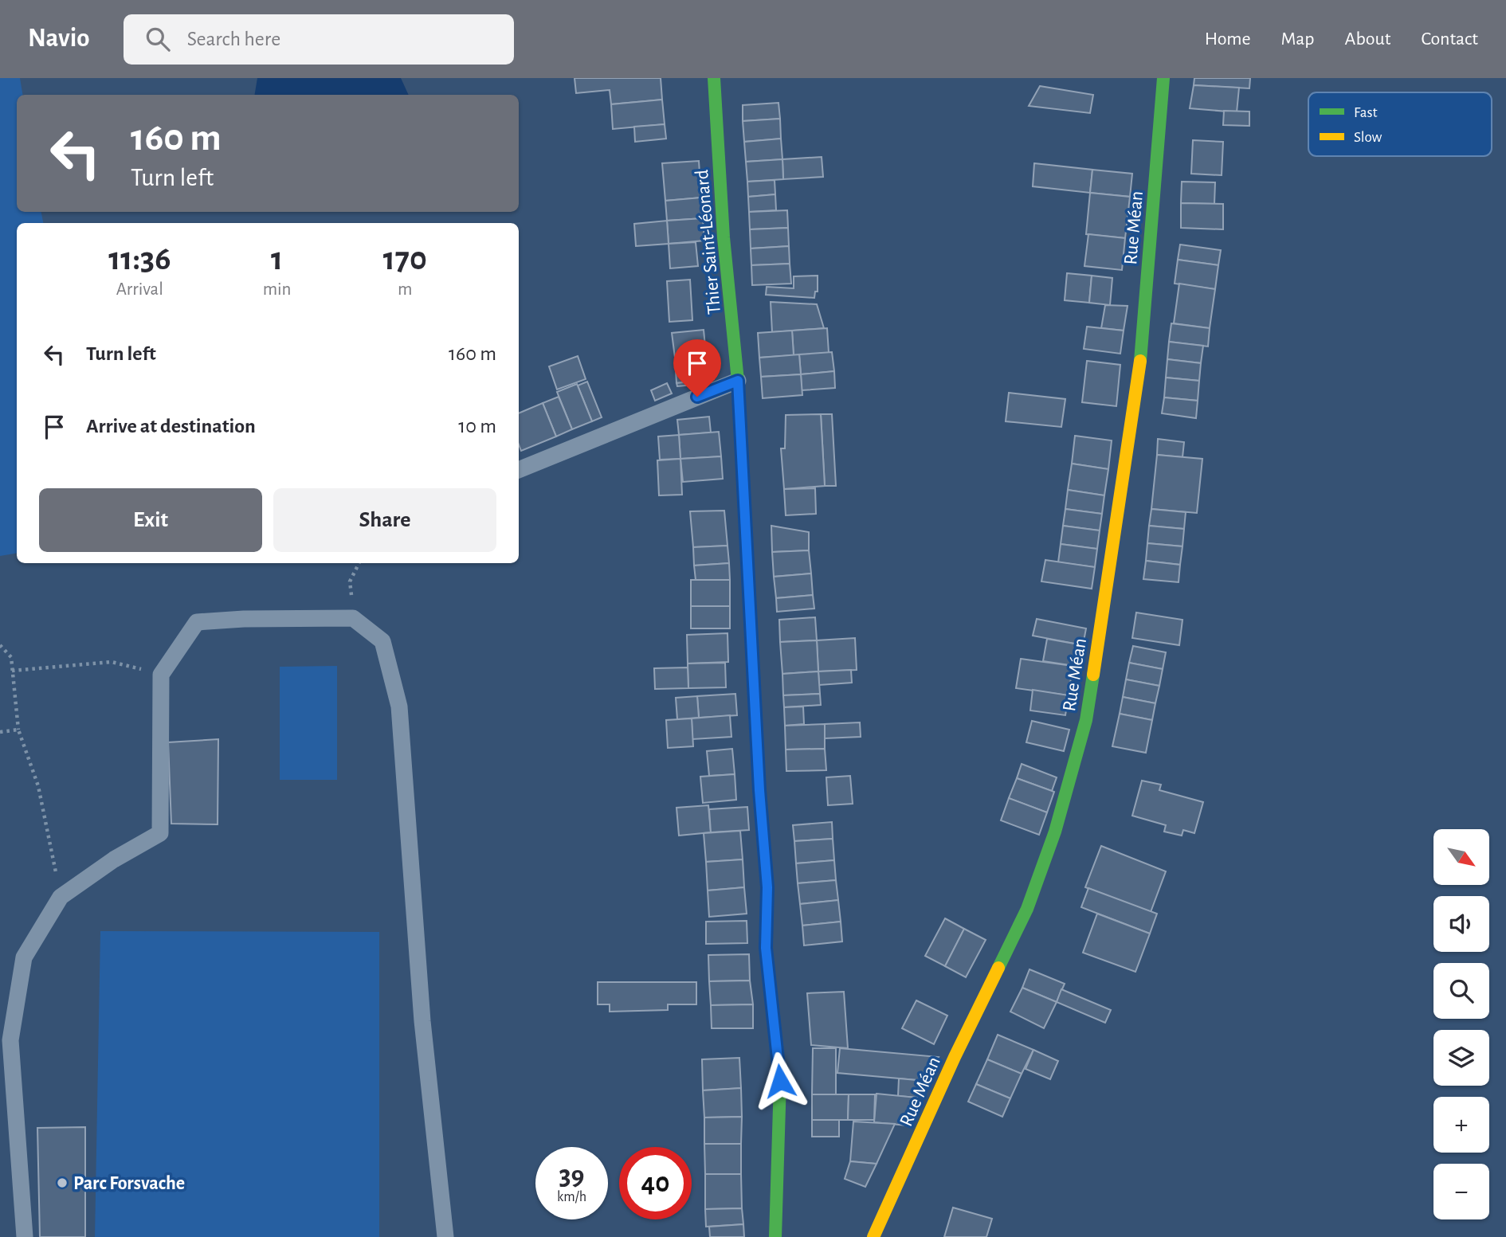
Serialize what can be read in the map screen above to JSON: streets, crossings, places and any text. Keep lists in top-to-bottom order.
{
  "streets": {
    "street": ["Rue Méan", "Thier Saint-Léonard"]
  },
  "places": ["Parc Forsvache"],
  "legend": ["Fast", "Slow"],
  "north": "bottom right",
  "page": {
    "header": "Navio",
    "search": "Search here",
    "nav": [
      "Home",
      "Map",
      "About",
      "Contact"
    ],
    "turn": ["160 m", "Turn left"],
    "eta": [
      "11:36",
      "Arrival",
      "1",
      "min",
      "170",
      "m"
    ],
    "list": [
      {
        "name": "Turn left",
        "value": "160 m"
      },
      {
        "name": "Arrive at destination",
        "value": "10 m"
      }
    ],
    "buttons": ["Exit", "Share"],
    "map_buttons": ["+", "−"],
    "speed": "39 km/h",
    "limit": "40"
  }
}
